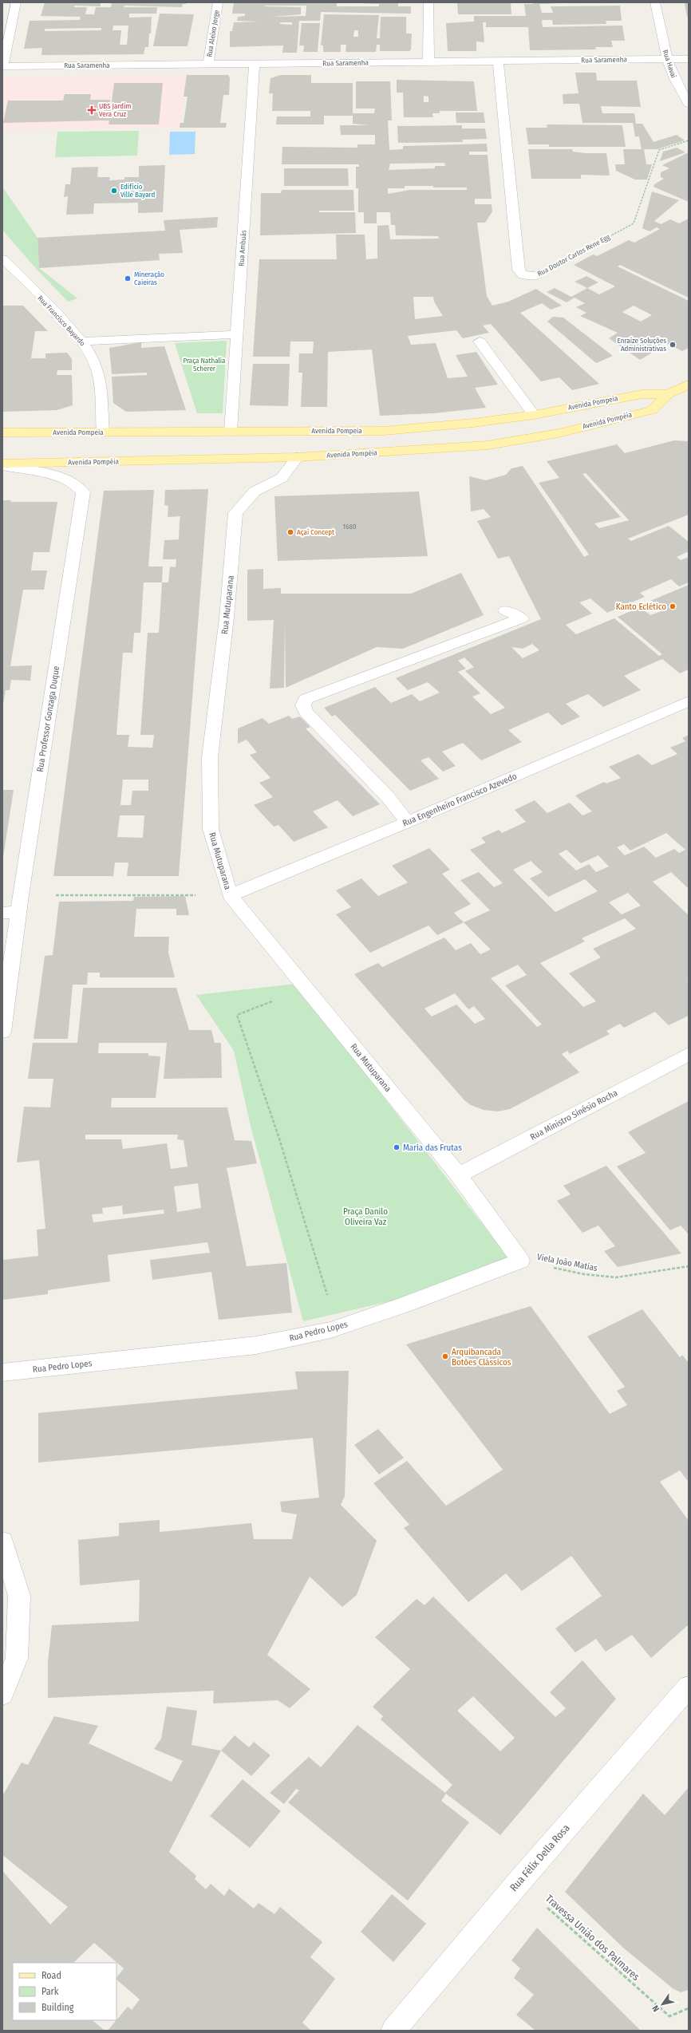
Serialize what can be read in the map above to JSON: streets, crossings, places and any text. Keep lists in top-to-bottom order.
{
  "streets": {
    "main road": ["Avenida Pompeia", "Avenida Pompéia"],
    "street": [
      "Rua Aleixo Jorge",
      "Rua Saramenha",
      "Rua Havaí",
      "Rua Ambuás",
      "Rua Doutor Carlos Rene Egg",
      "Rua Francisco Bayardo",
      "Rua Mutuparana",
      "Rua Professor Gonzaga Duque",
      "Rua Engenheiro Francisco Azevedo",
      "Rua Ministro Sinésio Rocha",
      "Rua Pedro Lopes",
      "Rua Félix Della Rosa"
    ],
    "path": ["Viela João Matias", "Travessa União dos Palmares"]
  },
  "crossings": [
    ["Rua Aleixo Jorge", "Rua Saramenha"],
    ["Rua Saramenha", "Rua Havaí"],
    ["Rua Saramenha", "Rua Ambuás"],
    ["Rua Saramenha", "Rua Doutor Carlos Rene Egg"],
    ["Rua Ambuás", "Avenida Pompeia"],
    ["Rua Francisco Bayardo", "Avenida Pompeia"],
    ["Avenida Pompeia", "Avenida Pompéia"],
    ["Avenida Pompéia", "Rua Mutuparana"],
    ["Avenida Pompéia", "Rua Professor Gonzaga Duque"],
    ["Rua Mutuparana", "Rua Engenheiro Francisco Azevedo"],
    ["Rua Mutuparana", "Rua Ministro Sinésio Rocha"],
    ["Viela João Matias", "Rua Pedro Lopes"],
    ["Rua Félix Della Rosa", "Travessa União dos Palmares"]
  ],
  "parks": ["Praça Nathalia Scherer", "Praça Danilo Oliveira Vaz"],
  "places": {
    "health": ["UBS Jardim Vera Cruz"],
    "other": [
      "Edifício Ville Bayard",
      "Mineração Caieiras",
      "Enraíze Soluções Administrativas",
      "Açaí Concept",
      "Kanto Eclético",
      "Maria das Frutas",
      "Arquibancada Botões Clássicos"
    ]
  },
  "house_numbers": ["1680"],
  "legend": ["Road", "Park", "Building"],
  "north": "bottom left"
}
